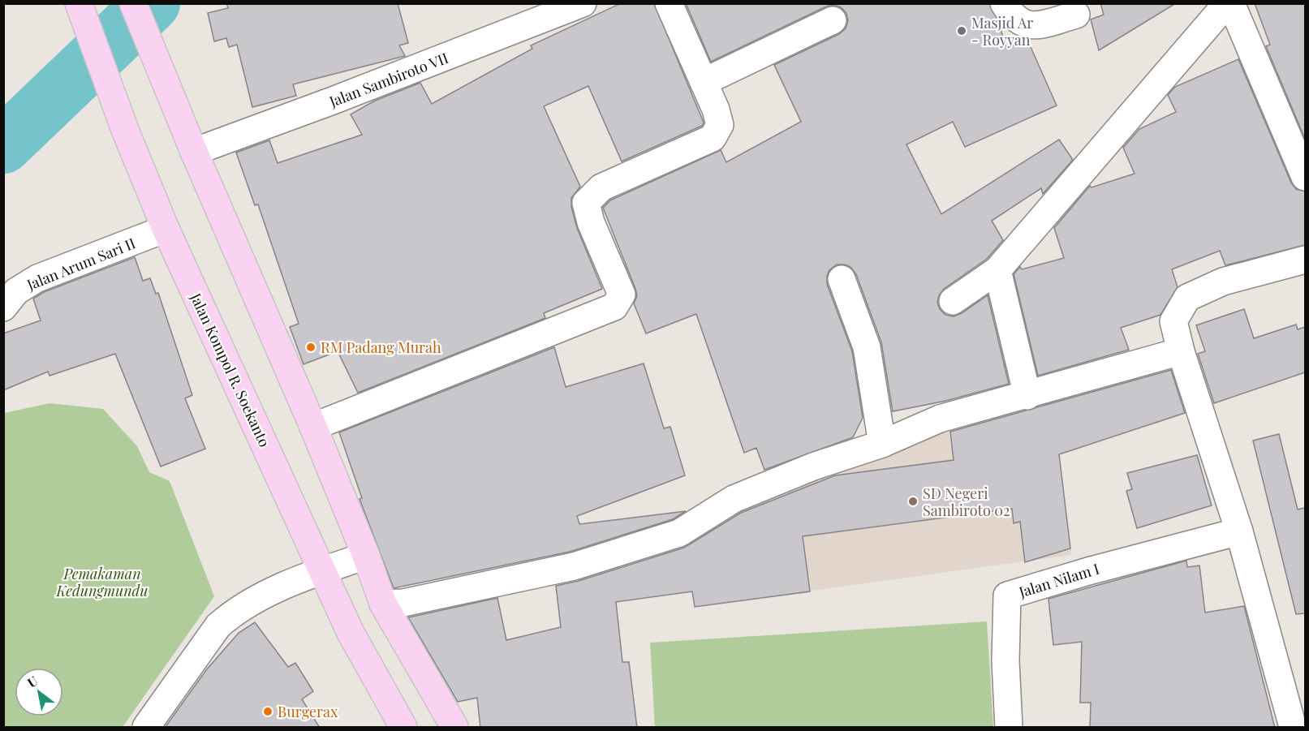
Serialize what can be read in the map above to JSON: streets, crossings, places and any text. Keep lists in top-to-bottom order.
{
  "streets": {
    "main road": ["Jalan Kompol R. Soekanto"],
    "street": ["Jalan Sambiroto VII", "Jalan Arum Sari II", "Jalan Nilam I"]
  },
  "crossings": [
    ["Jalan Arum Sari II", "Jalan Kompol R. Soekanto"]
  ],
  "parks": ["Pemakaman Kedungmundu"],
  "places": [
    "Masjid Ar - Royyan",
    "RM Padang Murah",
    "SD Negeri Sambiroto 02",
    "Burgerax"
  ],
  "north": "top left"
}
